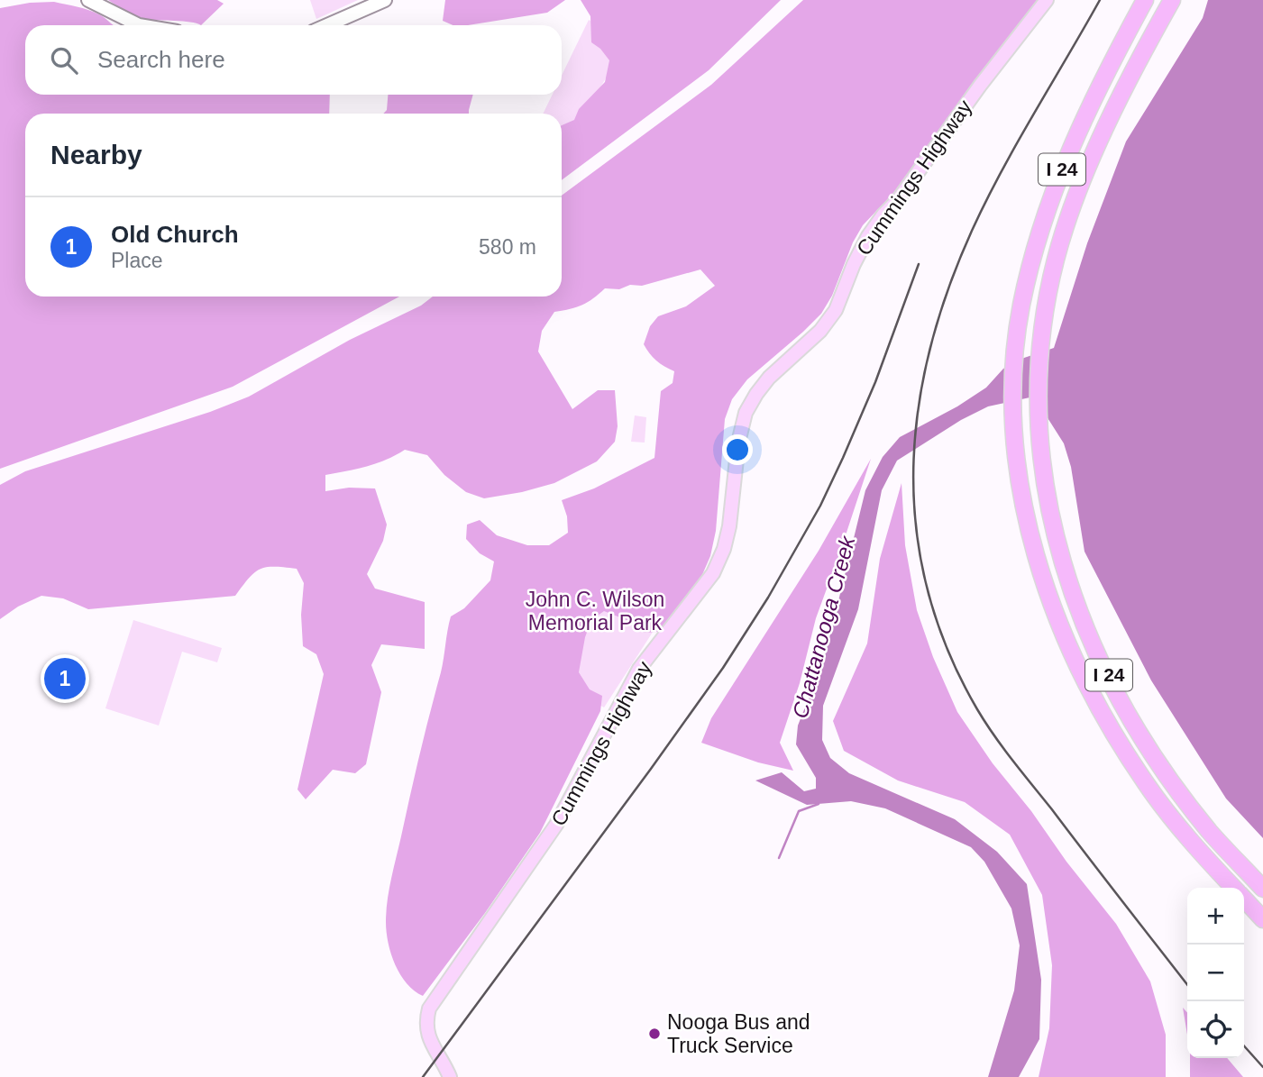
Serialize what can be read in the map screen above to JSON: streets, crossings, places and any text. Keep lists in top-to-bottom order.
{
  "streets": {
    "highway": ["I 24"],
    "main road": ["Cummings Highway"]
  },
  "water": ["Chattanooga Creek"],
  "parks": ["John C. Wilson Memorial Park"],
  "places": ["Nooga Bus and Truck Service"],
  "page": {
    "search": "Search here",
    "heading": "Nearby",
    "list": [
      {
        "mark": "1",
        "name": "Old Church",
        "note": "Place",
        "value": "580 m"
      }
    ],
    "pins": "1",
    "map_buttons": ["+", "−"]
  }
}
